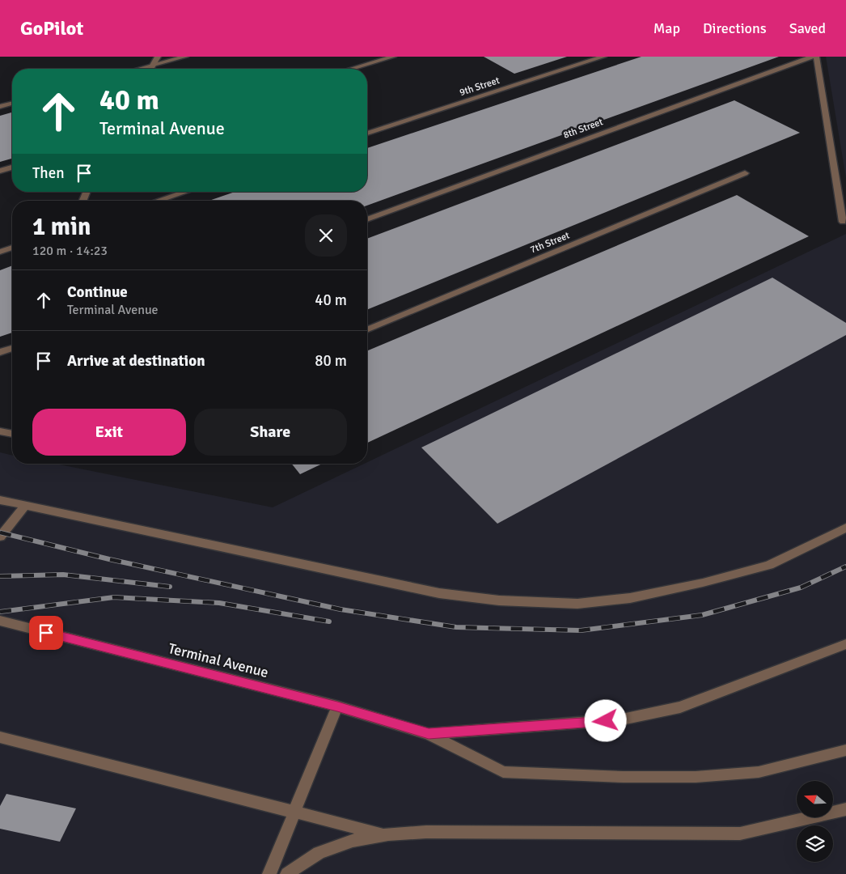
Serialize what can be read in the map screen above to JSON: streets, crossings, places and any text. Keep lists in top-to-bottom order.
{
  "streets": {
    "street": [
      "9th Street",
      "8th Street",
      "7th Street",
      "Terminal Avenue"
    ]
  },
  "north": "left",
  "page": {
    "header": "GoPilot",
    "nav": ["Map", "Directions", "Saved"],
    "turn": ["40 m", "Terminal Avenue"],
    "then": "Then",
    "heading": ["1 min", "120 m · 14:23"],
    "list": [
      {
        "name": "Continue",
        "note": "Terminal Avenue",
        "value": "40 m"
      },
      {
        "name": "Arrive at destination",
        "value": "80 m"
      }
    ],
    "buttons": ["Exit", "Share"]
  }
}
